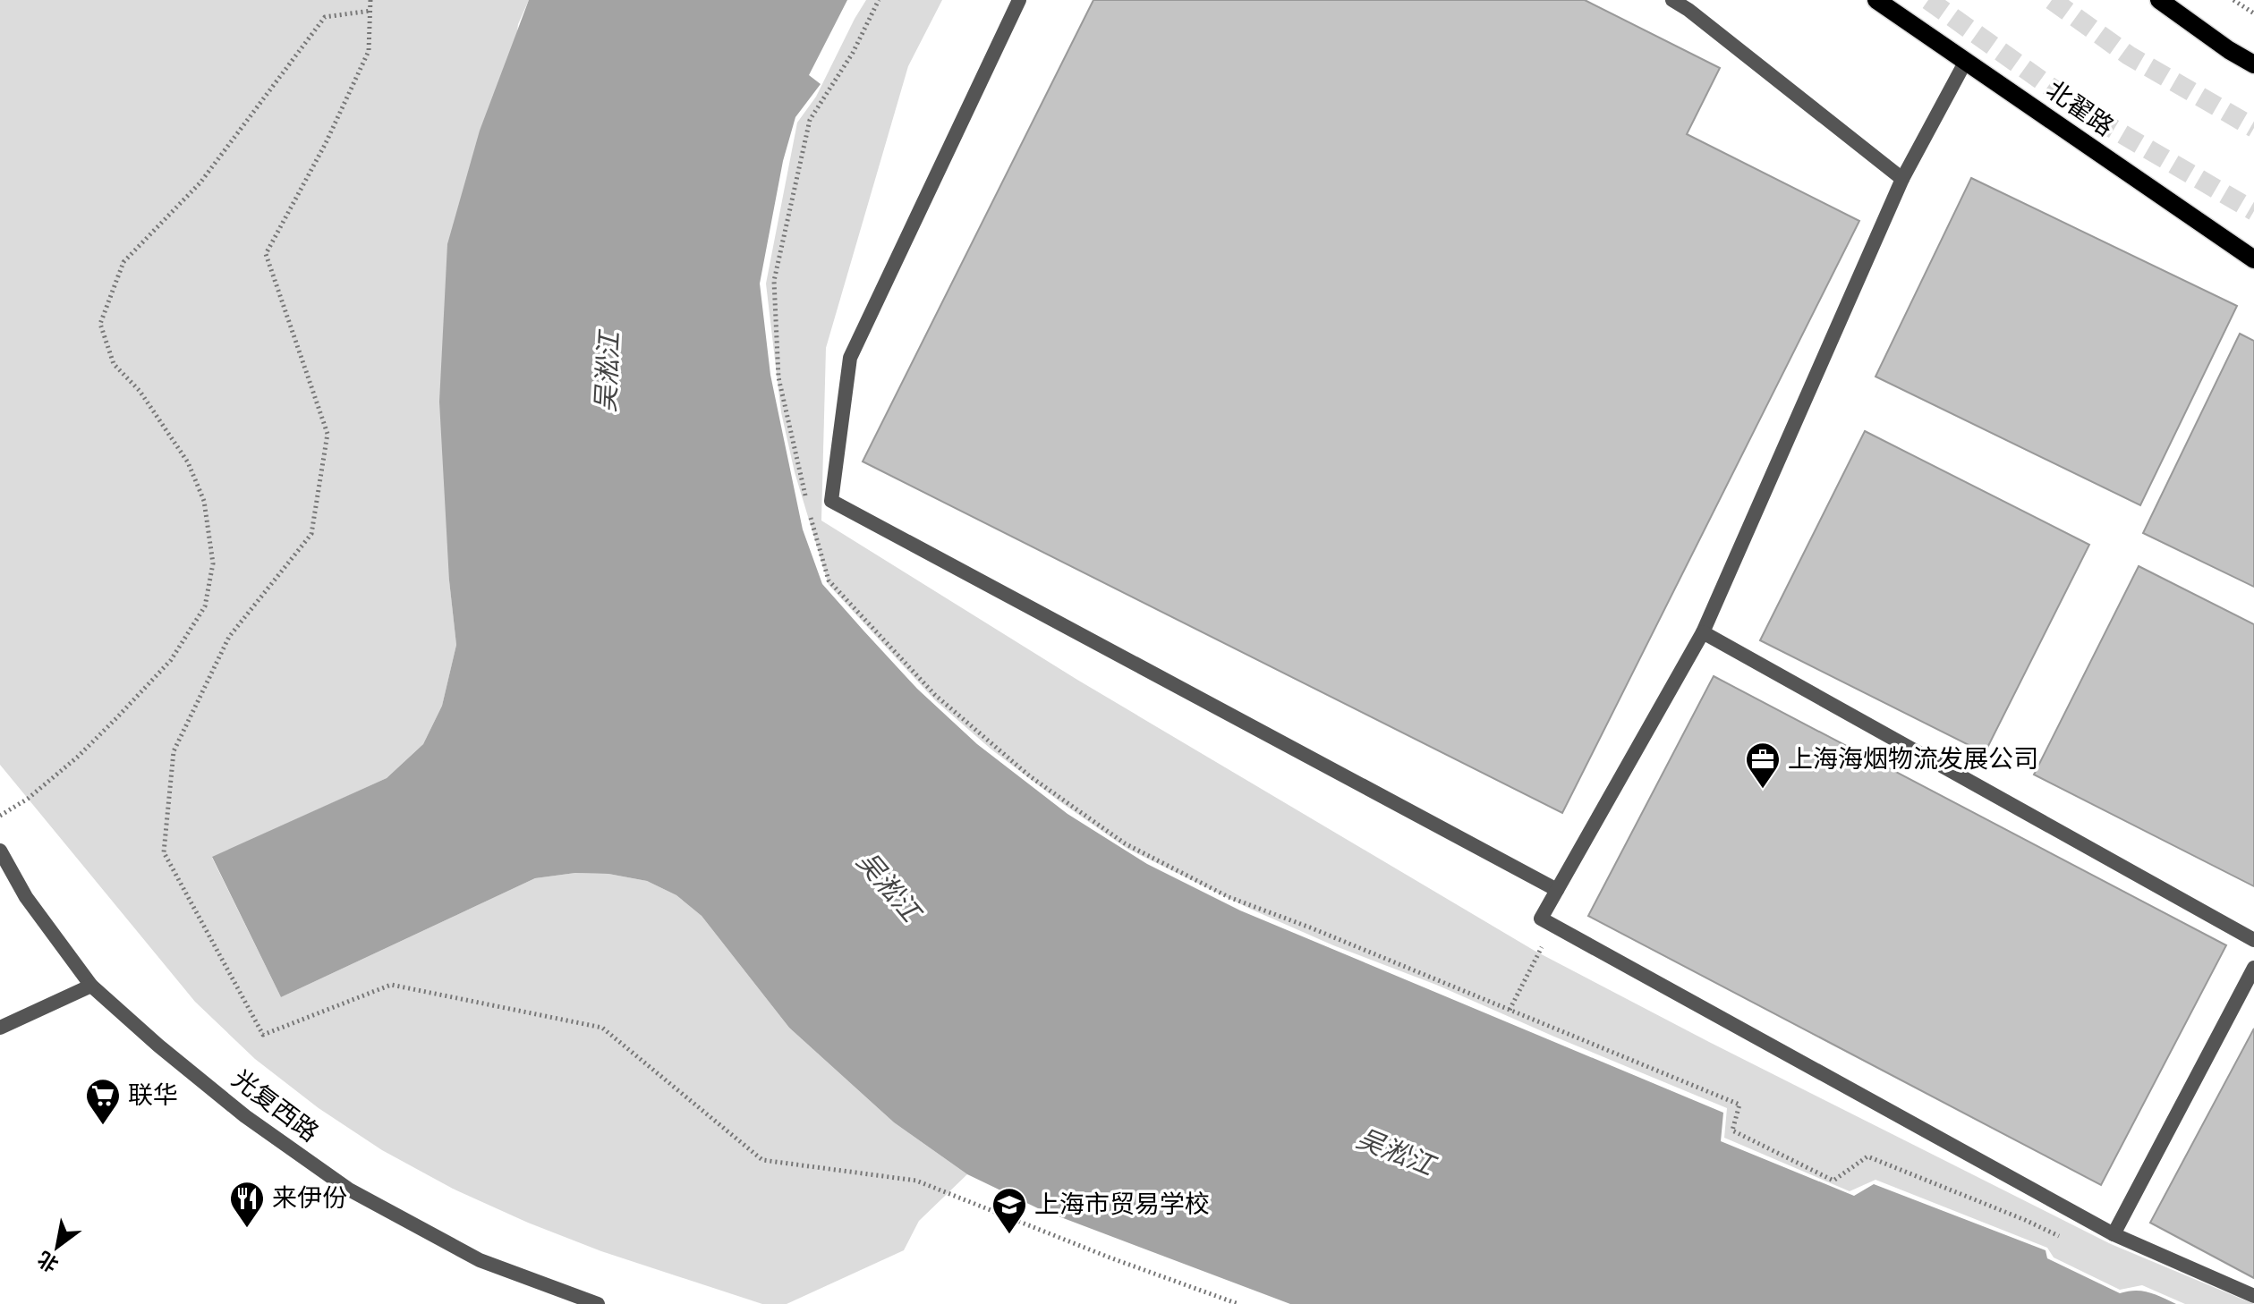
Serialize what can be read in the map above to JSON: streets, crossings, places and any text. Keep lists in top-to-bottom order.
{
  "streets": {
    "main road": ["北翟路"],
    "street": ["光复西路"]
  },
  "water": ["吴淞江"],
  "places": {
    "office": ["上海海烟物流发展公司"],
    "supermarket": ["联华"],
    "restaurant": ["来伊份"],
    "school or university": ["上海市贸易学校"]
  },
  "north": "bottom left"
}
